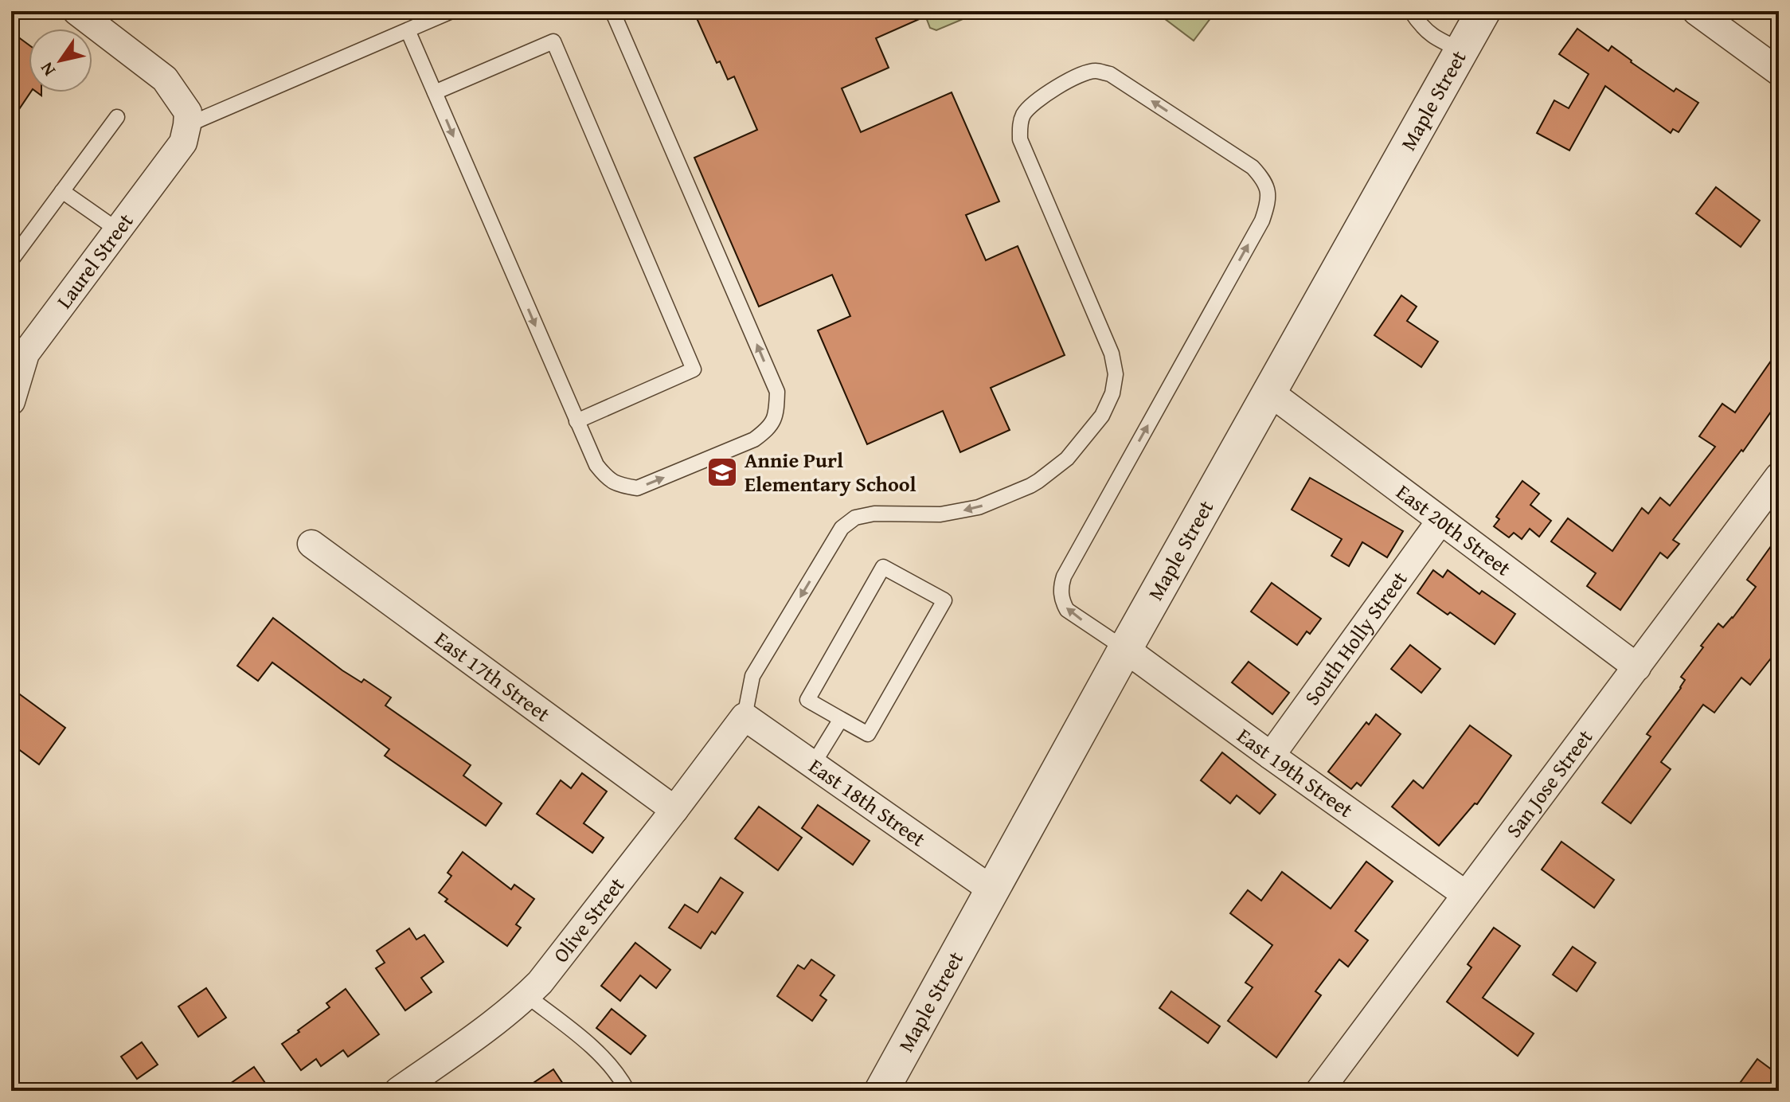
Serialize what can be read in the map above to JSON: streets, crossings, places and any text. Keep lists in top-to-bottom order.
{
  "streets": {
    "street": [
      "Maple Street",
      "Laurel Street",
      "East 20th Street",
      "South Holly Street",
      "East 17th Street",
      "East 19th Street",
      "San Jose Street",
      "East 18th Street",
      "Olive Street"
    ]
  },
  "crossings": [
    ["Maple Street", "East 20th Street"],
    ["Maple Street", "East 19th Street"],
    ["Maple Street", "East 18th Street"],
    ["East 20th Street", "South Holly Street"],
    ["East 20th Street", "San Jose Street"],
    ["South Holly Street", "East 19th Street"],
    ["East 17th Street", "Olive Street"],
    ["East 19th Street", "San Jose Street"],
    ["East 18th Street", "Olive Street"]
  ],
  "places": {
    "school or university": ["Annie Purl Elementary School"]
  },
  "north": "bottom left"
}
